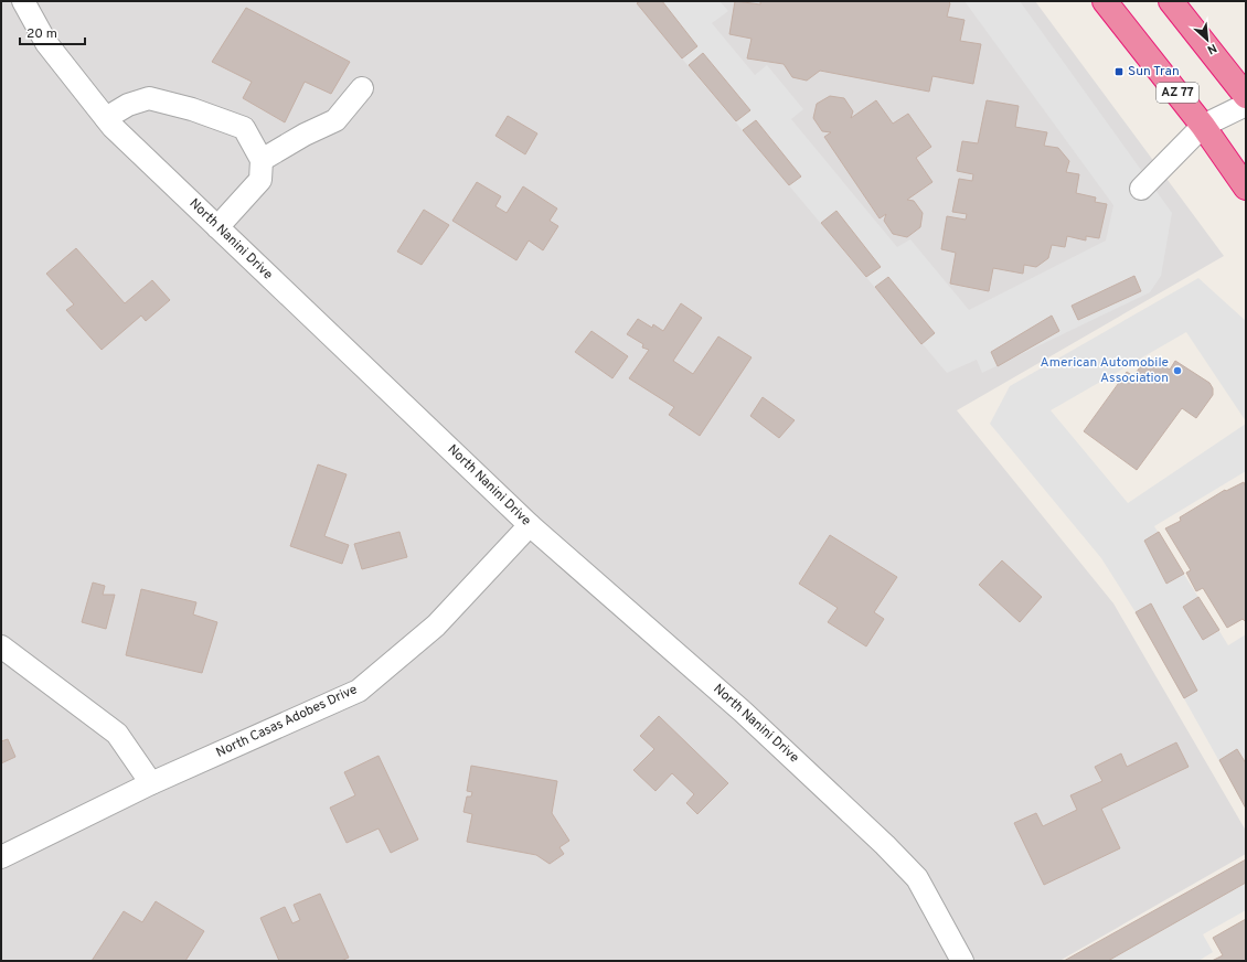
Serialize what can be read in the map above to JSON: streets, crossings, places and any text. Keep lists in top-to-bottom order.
{
  "streets": {
    "highway": ["AZ 77"],
    "street": ["North Nanini Drive", "North Casas Adobes Drive"]
  },
  "crossings": [
    ["North Nanini Drive", "North Casas Adobes Drive"]
  ],
  "places": {
    "transit": ["Sun Tran"],
    "other": ["American Automobile Association"]
  },
  "scale_bar": "20 m",
  "north": "bottom right"
}
